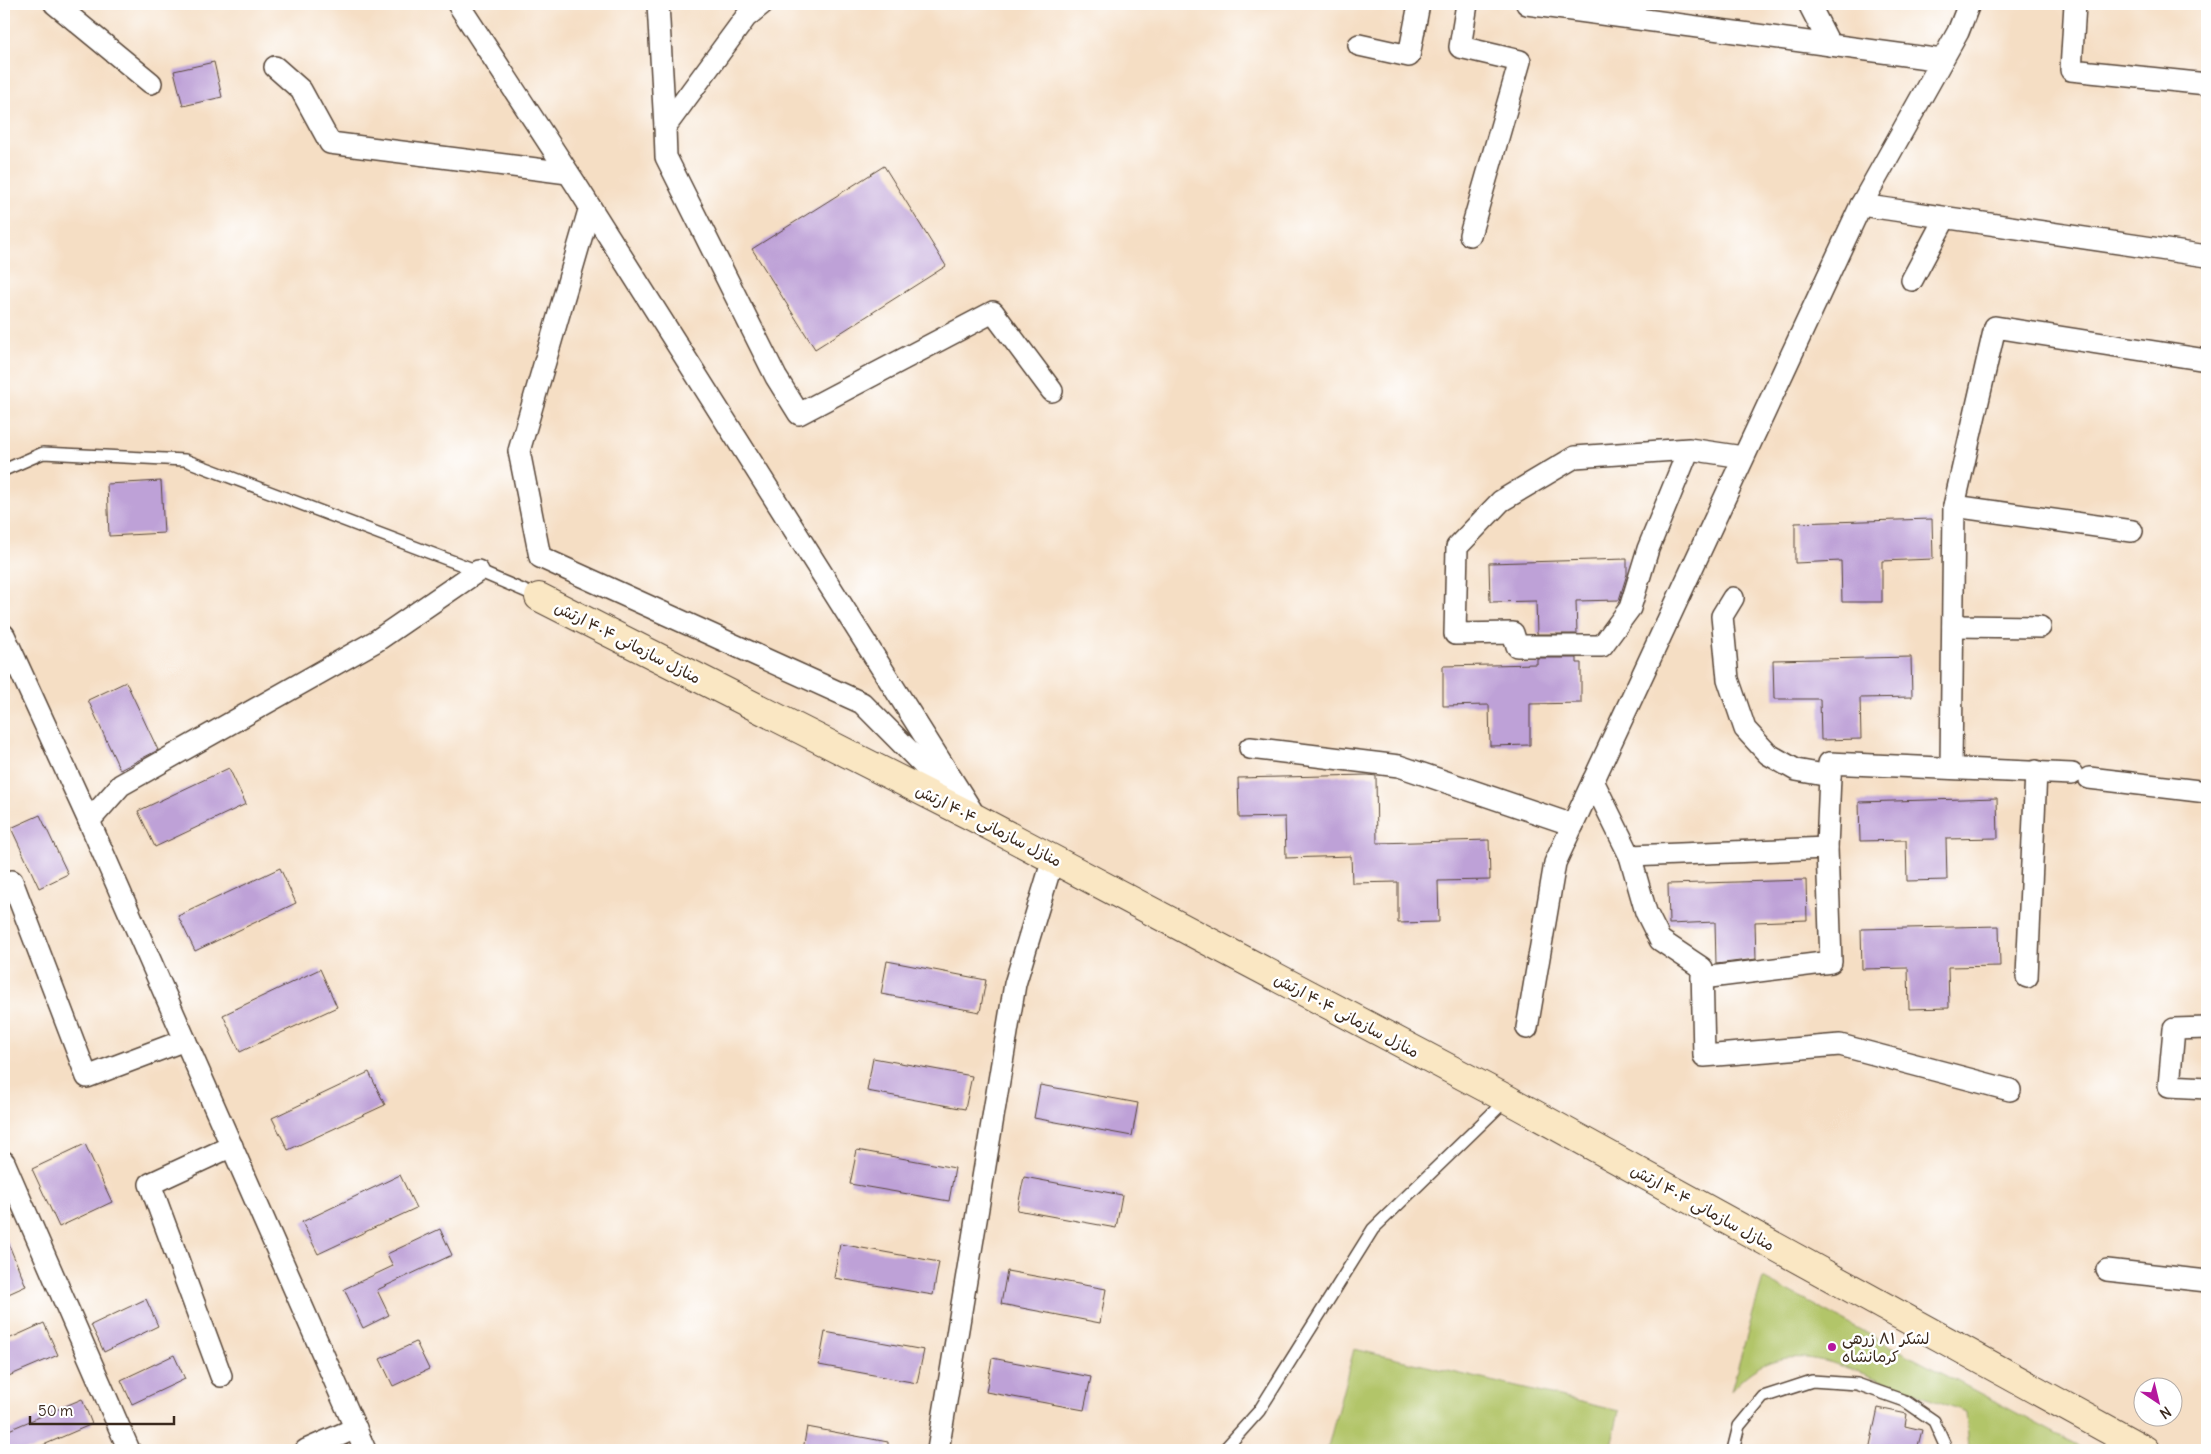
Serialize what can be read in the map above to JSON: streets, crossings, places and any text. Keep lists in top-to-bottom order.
{
  "streets": {
    "street": ["منازل سازمانی ۴۰۴ ارتش"]
  },
  "places": ["لشکر ۸۱ زرهی کرمانشاه"],
  "scale_bar": "50 m",
  "north": "bottom right"
}
